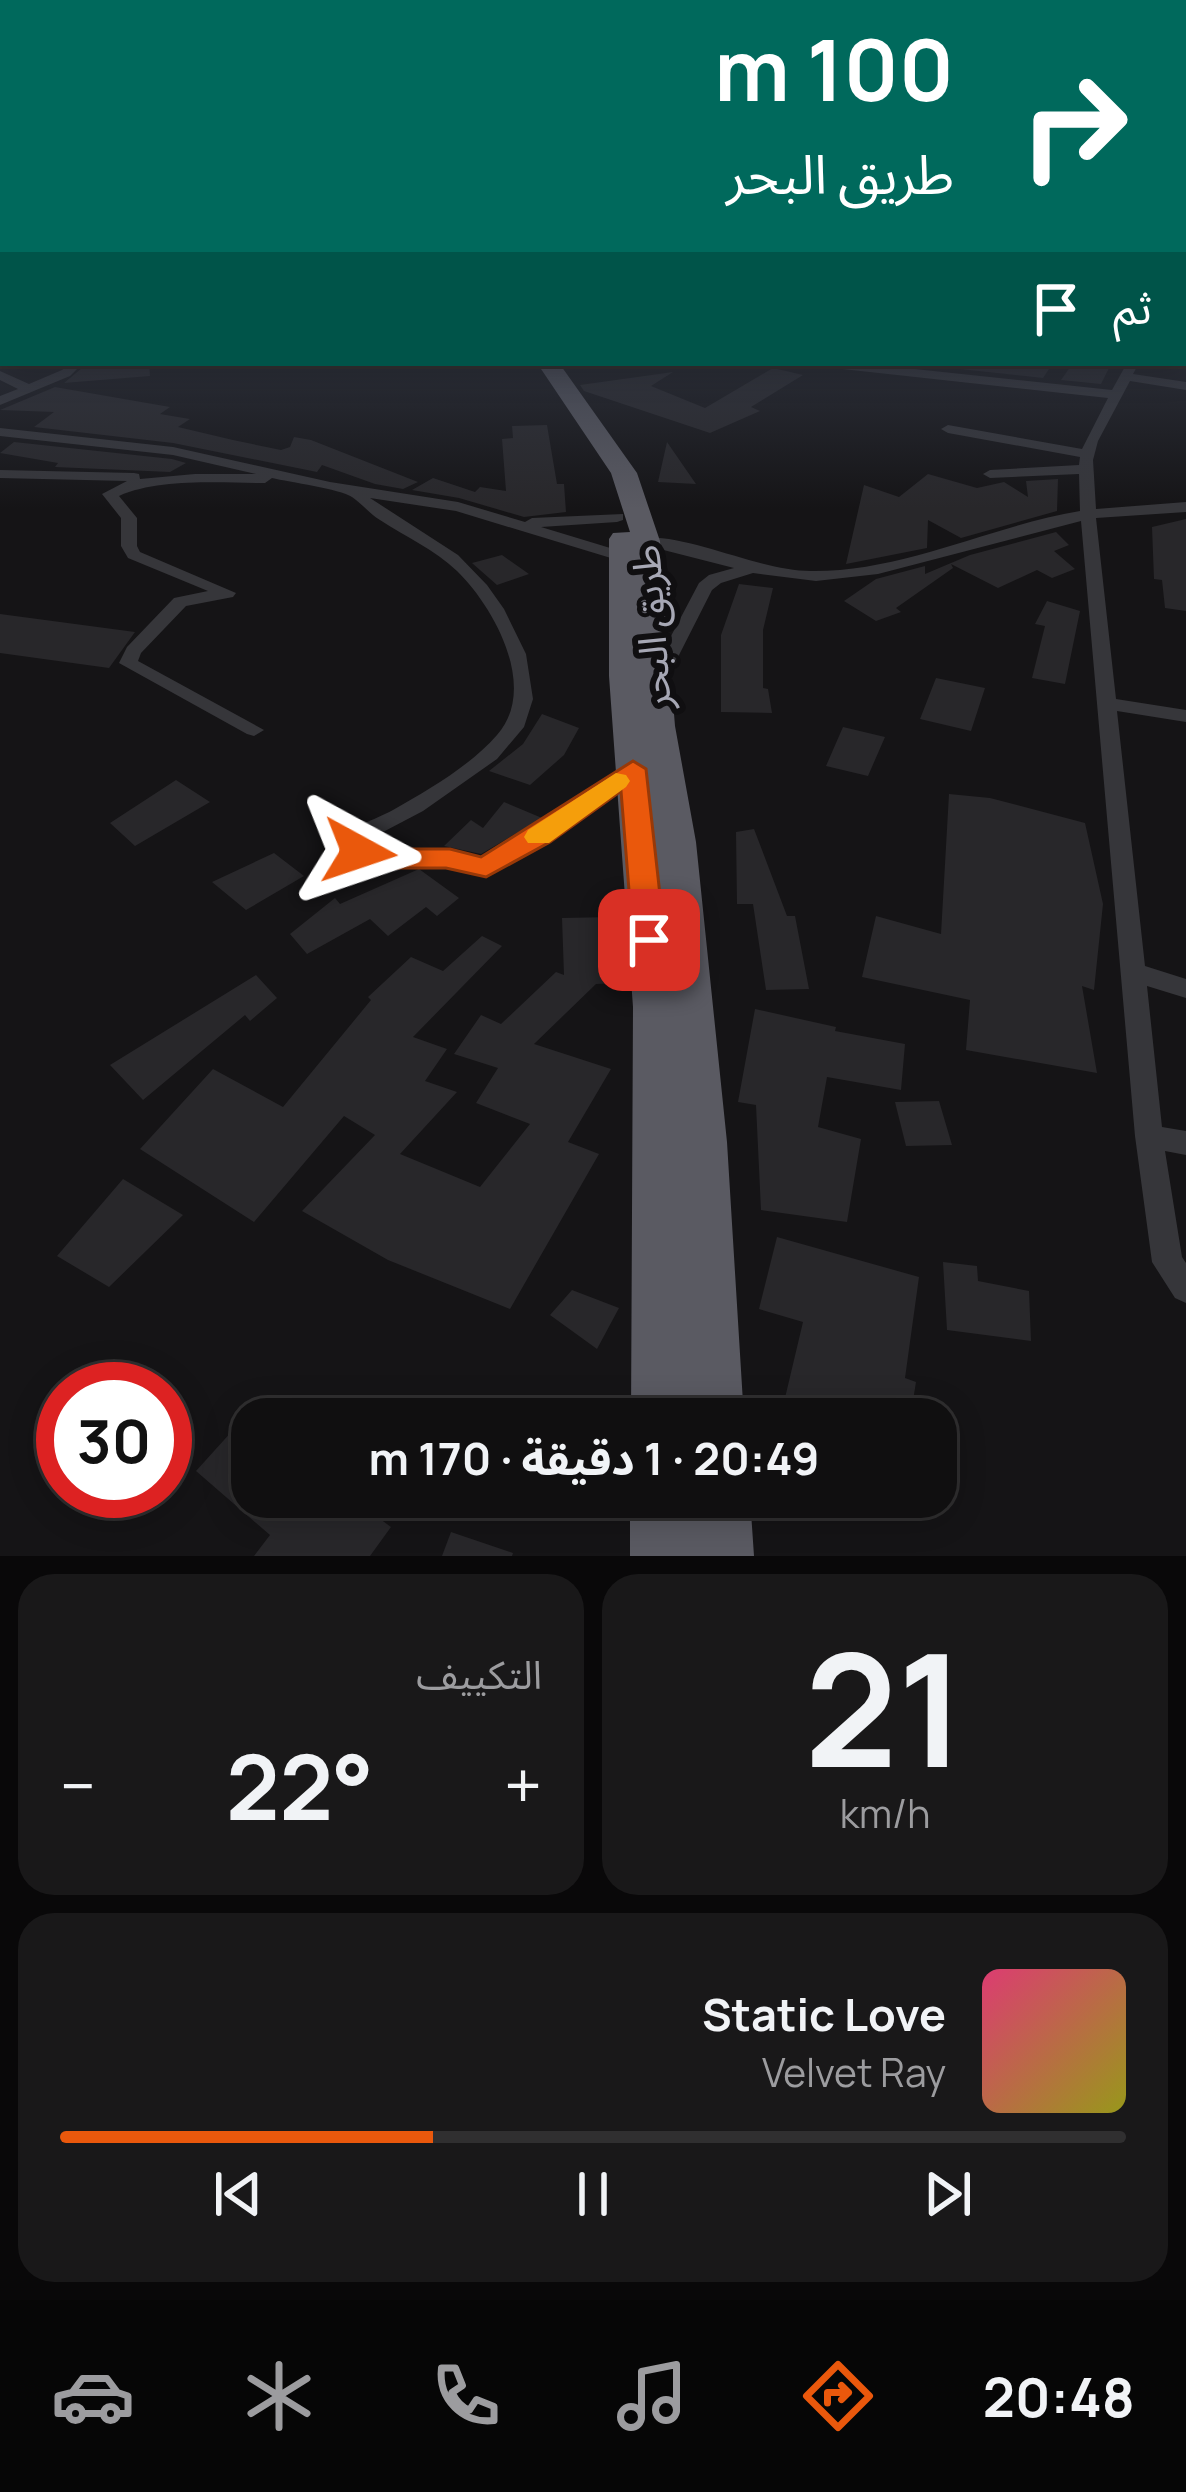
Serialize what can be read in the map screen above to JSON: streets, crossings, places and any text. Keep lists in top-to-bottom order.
{
  "streets": {
    "highway": ["طريق البحر"]
  },
  "page": {
    "turn": ["100 m", "طريق البحر"],
    "then": "ثم",
    "limit": "30",
    "trip": "20:49 · 1 دقيقة · 170 m",
    "tile": [
      ["21", "km/h"],
      "التكييف"
    ],
    "heat": ["−", "22°", "+"],
    "song": ["Static Love", "Velvet Ray"],
    "tabs": "20:48"
  }
}
